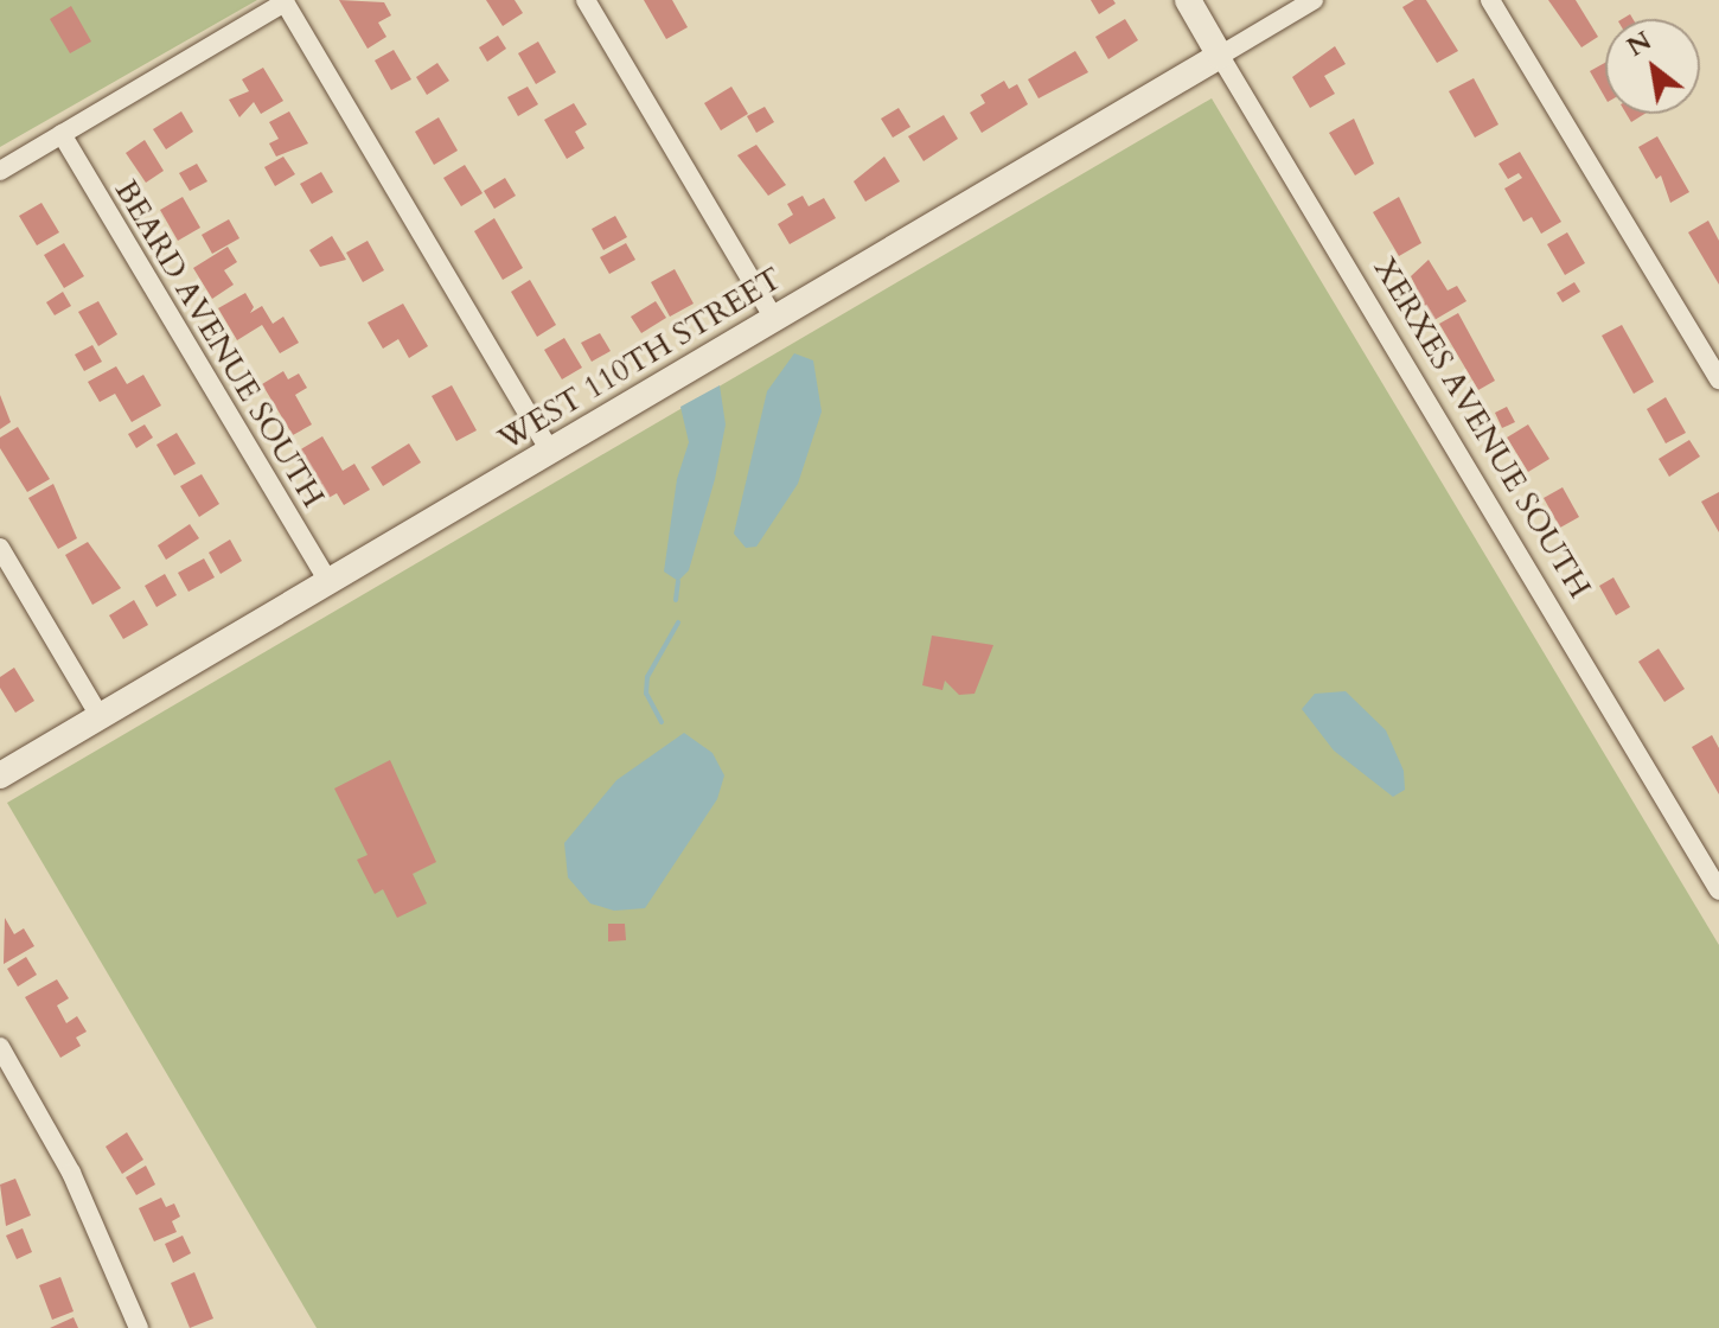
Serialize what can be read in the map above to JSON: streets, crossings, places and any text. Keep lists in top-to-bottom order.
{
  "streets": {
    "street": ["BEARD AVENUE SOUTH", "WEST 110TH STREET", "XERXES AVENUE SOUTH"]
  },
  "crossings": [
    ["BEARD AVENUE SOUTH", "WEST 110TH STREET"],
    ["WEST 110TH STREET", "XERXES AVENUE SOUTH"]
  ],
  "north": "top left"
}
